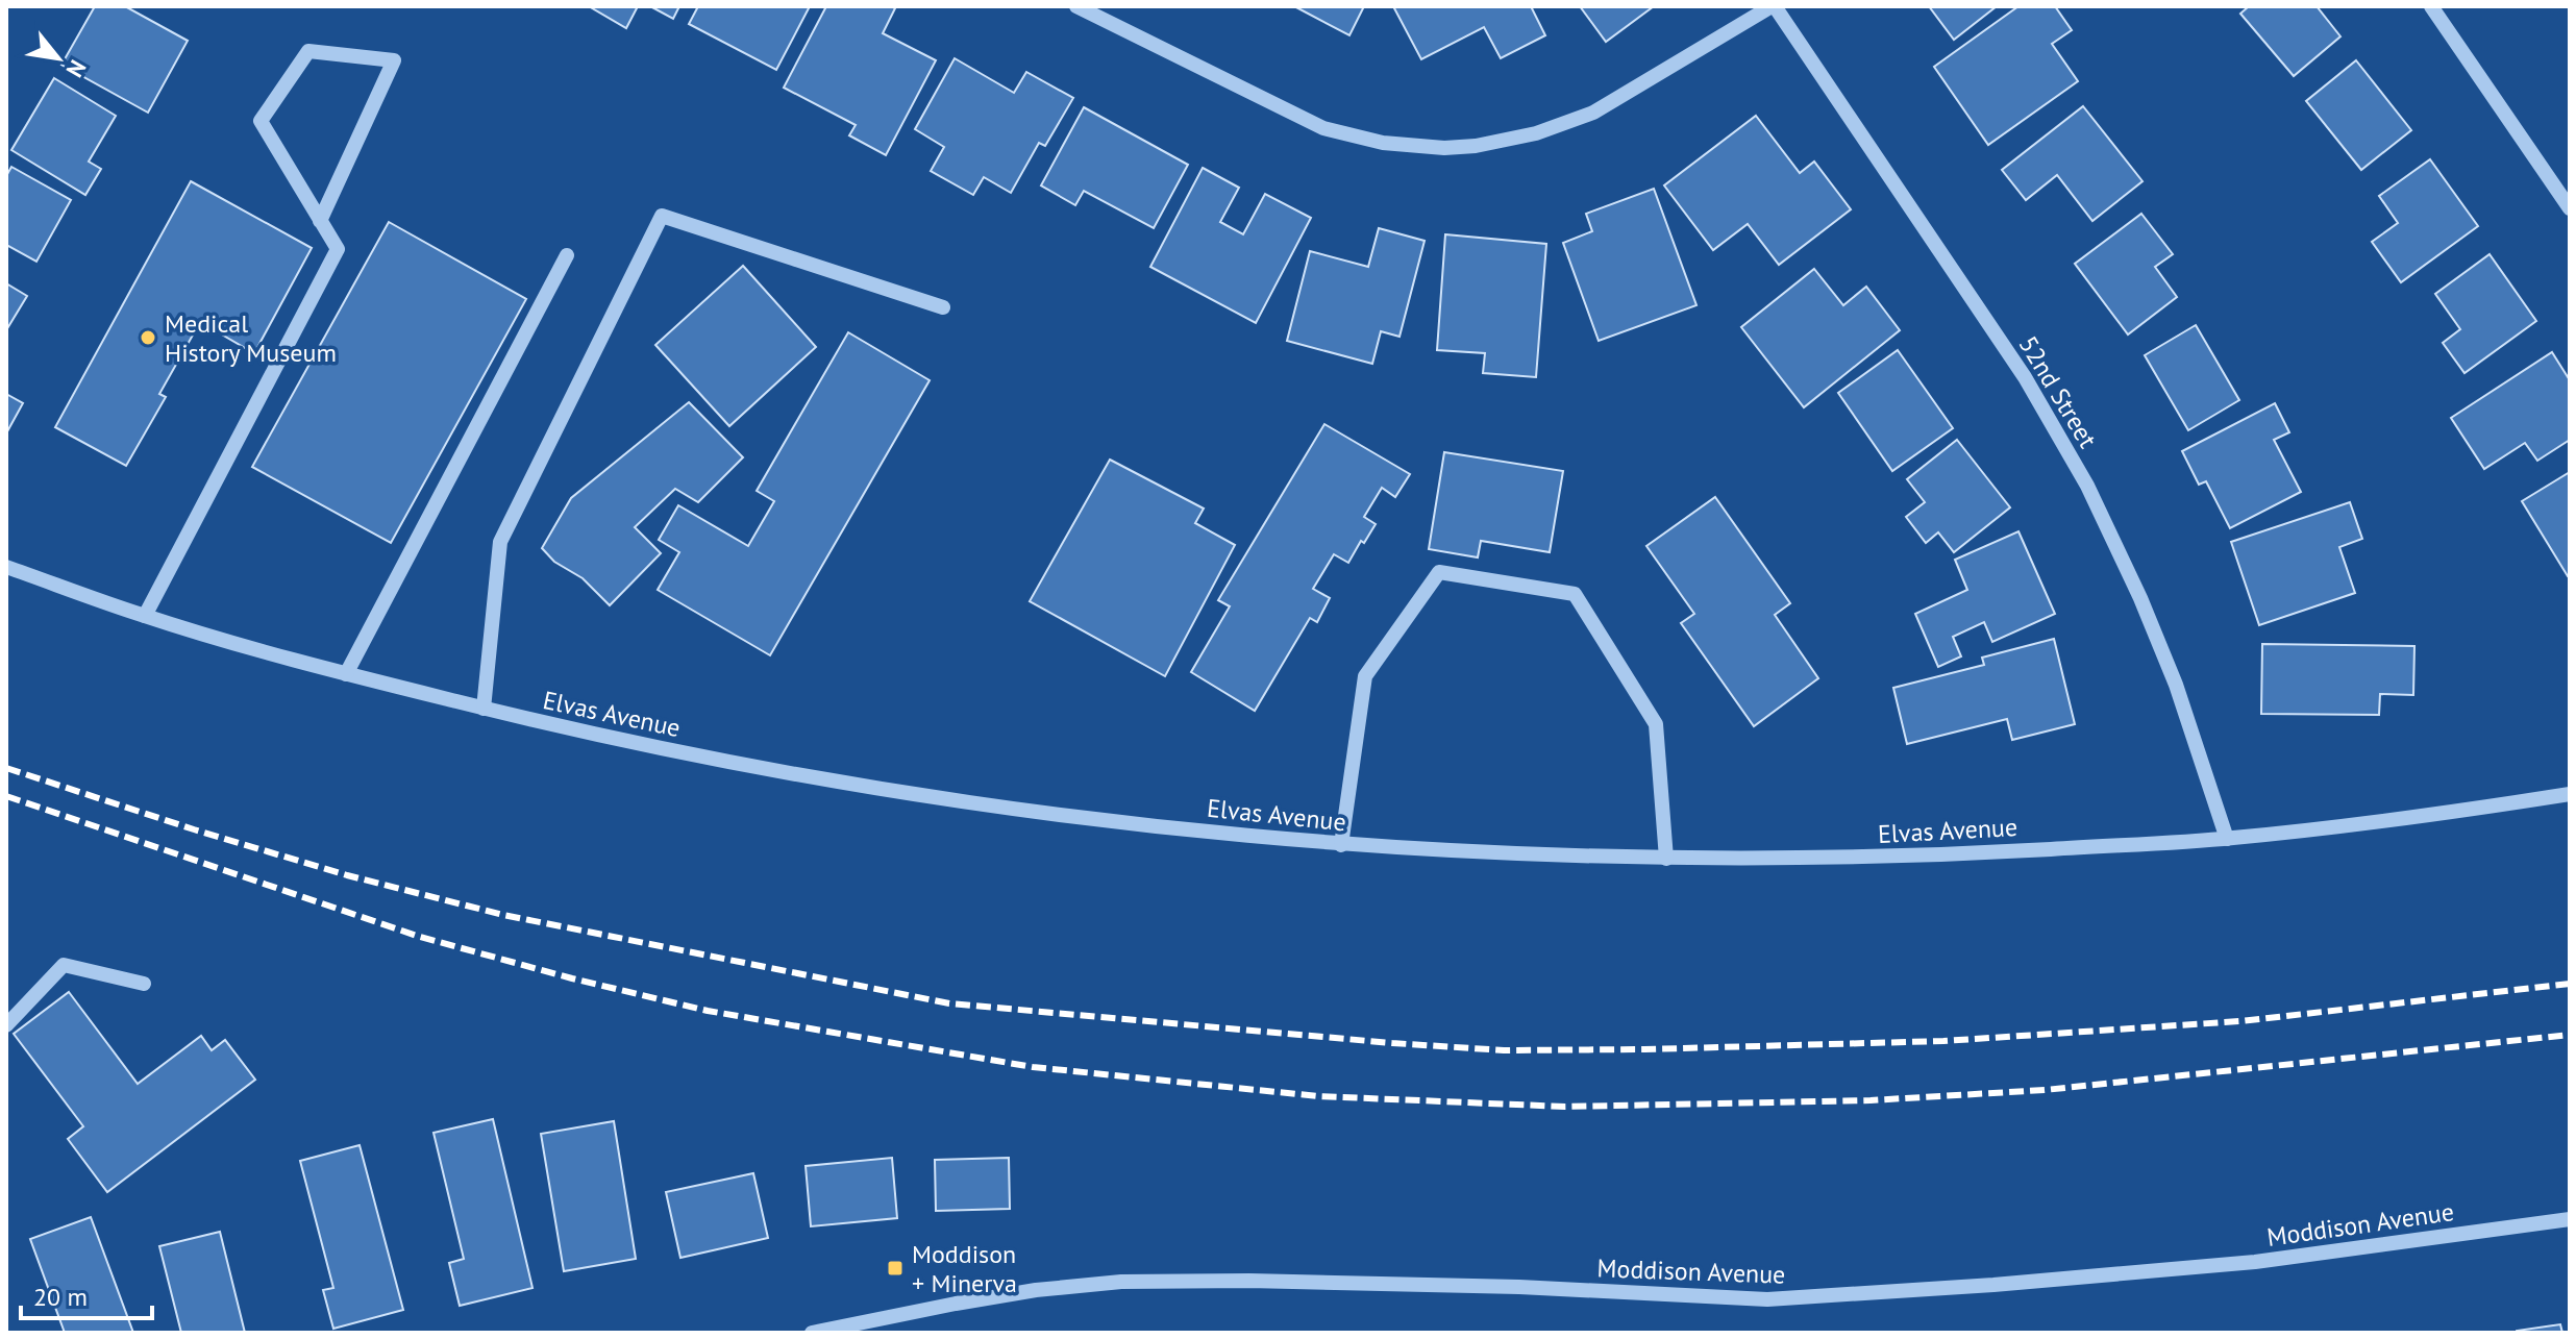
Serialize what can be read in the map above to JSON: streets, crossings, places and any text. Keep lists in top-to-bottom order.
{
  "streets": {
    "street": ["52nd Street", "Elvas Avenue", "Moddison Avenue"]
  },
  "crossings": [
    ["52nd Street", "Elvas Avenue"]
  ],
  "places": {
    "other": ["Medical History Museum"],
    "transit": ["Moddison + Minerva"]
  },
  "scale_bar": "20 m",
  "north": "bottom right"
}
